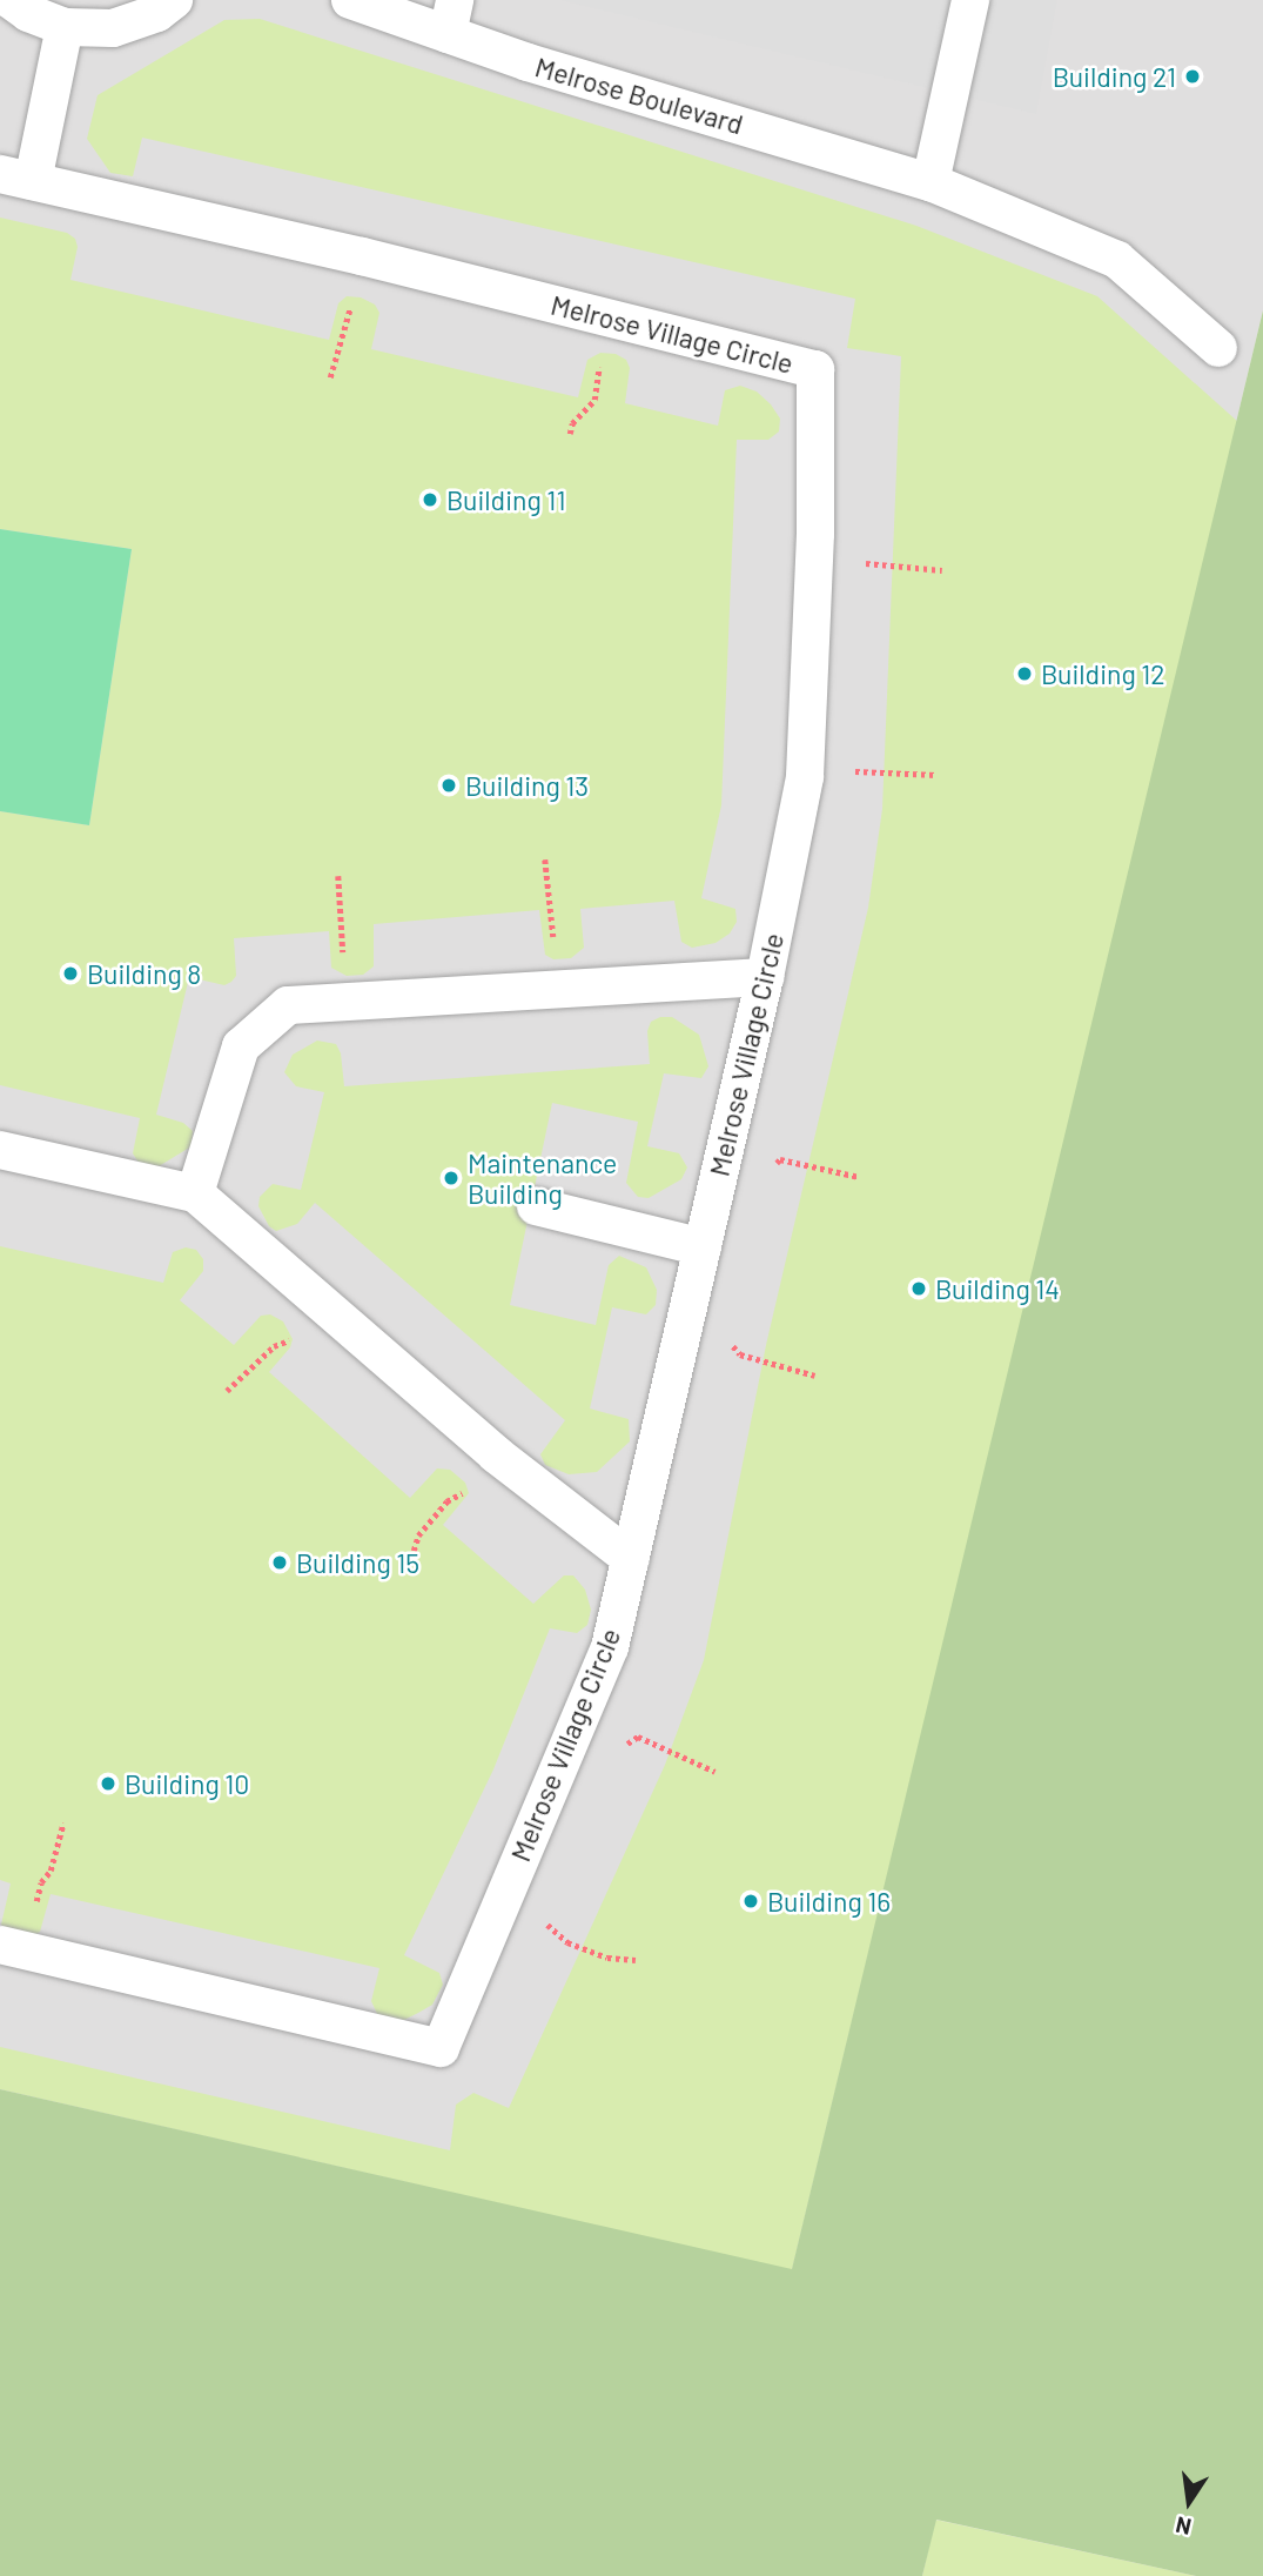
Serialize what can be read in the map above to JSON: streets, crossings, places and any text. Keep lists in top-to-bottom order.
{
  "streets": {
    "lane": ["Melrose Boulevard", "Melrose Village Circle"]
  },
  "places": [
    "Building 21",
    "Building 11",
    "Building 12",
    "Building 13",
    "Building 8",
    "Maintenance Building",
    "Building 14",
    "Building 15",
    "Building 10",
    "Building 16"
  ],
  "north": "bottom"
}
